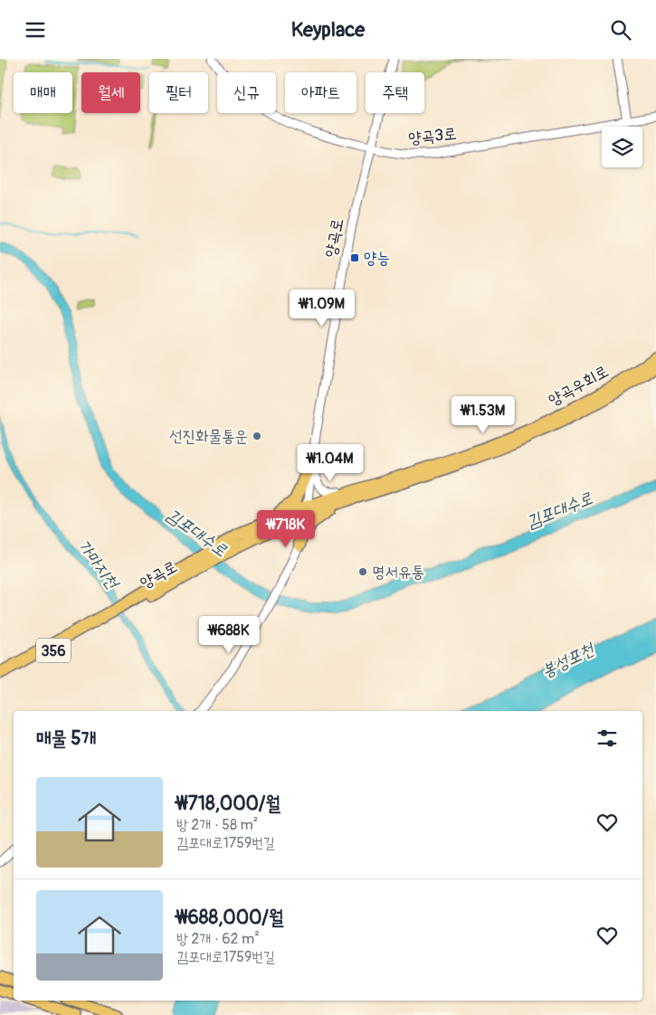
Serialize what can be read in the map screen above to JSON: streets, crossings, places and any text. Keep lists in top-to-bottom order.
{
  "streets": {
    "highway": ["양곡로", "356"],
    "main road": ["양곡우회로"],
    "street": ["양곡3로"]
  },
  "crossings": [
    ["양곡3로", "양곡로"],
    ["양곡로", "양곡우회로"],
    ["양곡로", "356"],
    ["양곡우회로", "356"]
  ],
  "water": ["김포대수로", "가마지천", "봉성포천"],
  "places": {
    "transit": ["양능"],
    "other": ["선진화물통운", "명서유통"]
  },
  "page": {
    "header": "Keyplace",
    "chip": [
      "매매",
      "월세",
      "필터",
      "신규",
      "아파트",
      "주택"
    ],
    "price": [
      "₩1.09M",
      "₩1.53M",
      "₩1.04M",
      "₩718K",
      "₩688K"
    ],
    "heading": "매물 5개",
    "list": [
      {
        "name": "₩718,000/월",
        "note": "방 2개 · 58 m² · 김포대로1759번길"
      },
      {
        "name": "₩688,000/월",
        "note": "방 2개 · 62 m² · 김포대로1759번길"
      }
    ]
  }
}
